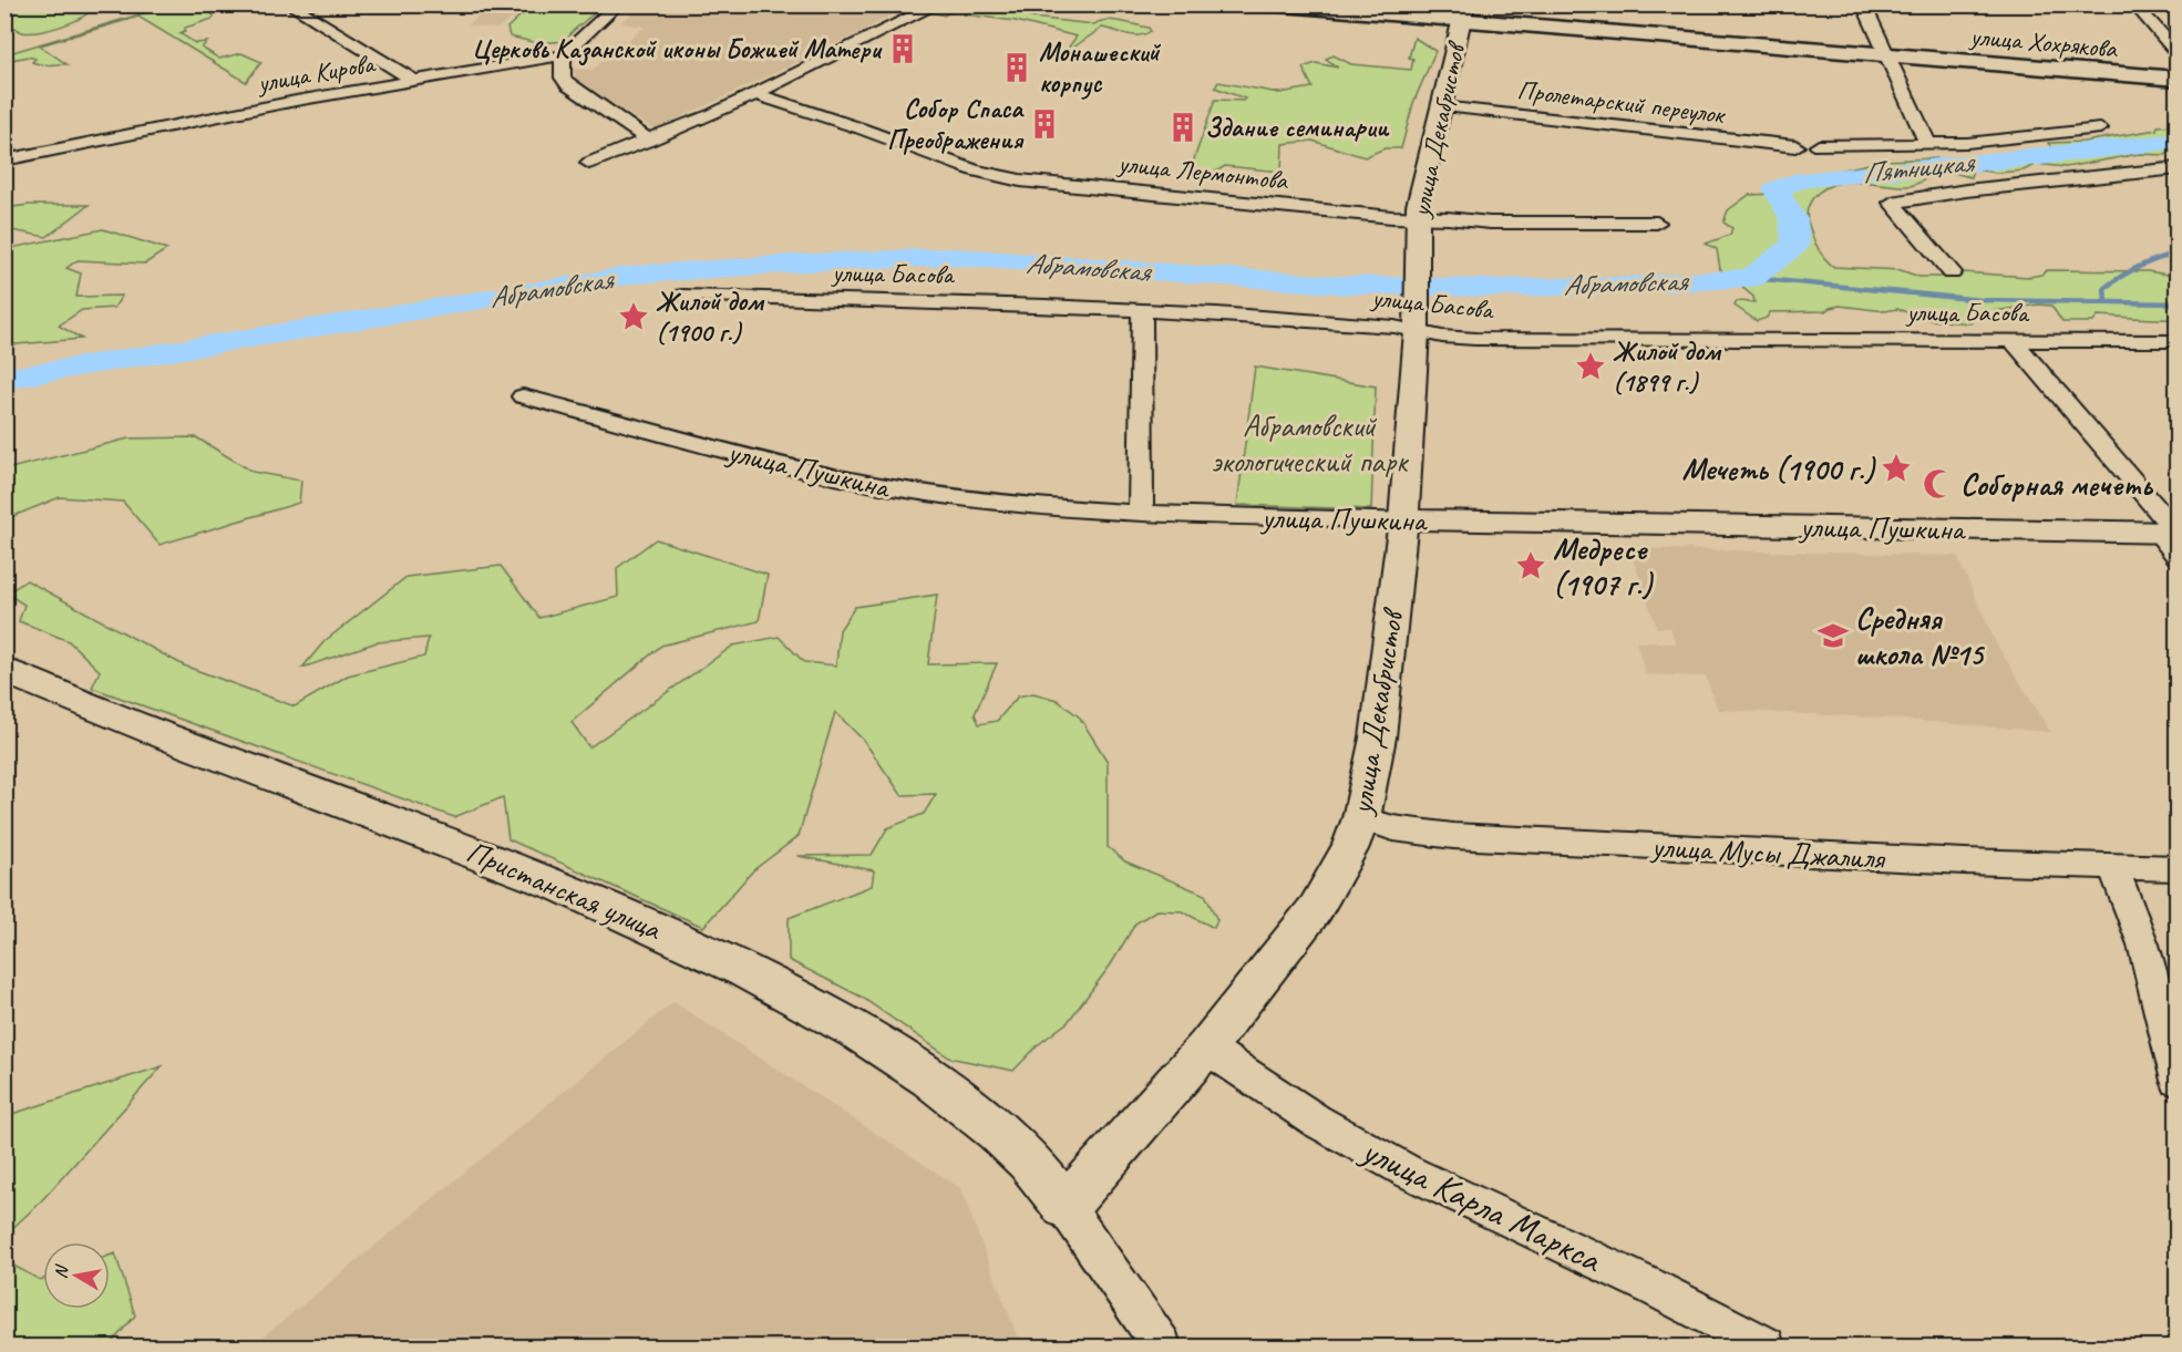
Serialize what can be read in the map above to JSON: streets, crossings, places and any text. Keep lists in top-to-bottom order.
{
  "streets": {
    "main road": ["улица Хохрякова"],
    "street": [
      "улица Кирова",
      "Пролетарский переулок",
      "улица Декабристов",
      "улица Лермонтова",
      "улица Басова",
      "улица Пушкина",
      "улица Мусы Джалиля",
      "Пристанская улица",
      "улица Карла Маркса"
    ]
  },
  "crossings": [
    ["улица Хохрякова", "улица Декабристов"],
    ["Пролетарский переулок", "улица Декабристов"],
    ["улица Декабристов", "улица Лермонтова"],
    ["улица Декабристов", "улица Басова"],
    ["улица Декабристов", "улица Пушкина"],
    ["улица Декабристов", "улица Мусы Джалиля"],
    ["улица Декабристов", "Пристанская улица"],
    ["улица Декабристов", "улица Карла Маркса"]
  ],
  "water": ["Пятницкая", "Абрамовская"],
  "parks": ["Абрамовский экологический парк"],
  "places": {
    "building": [
      "Церковь Казанской иконы Божией Матери",
      "Монашеский корпус",
      "Собор Спаса Преображения",
      "Здание семинарии"
    ],
    "place": [
      "Жилой дом (1900 г.)",
      "Жилой дом (1899 г.)",
      "Мечеть (1900 г.)",
      "Медресе (1907 г.)"
    ],
    "mosque": ["Соборная мечеть"],
    "school or university": ["Средняя школа №15"]
  },
  "north": "left"
}
